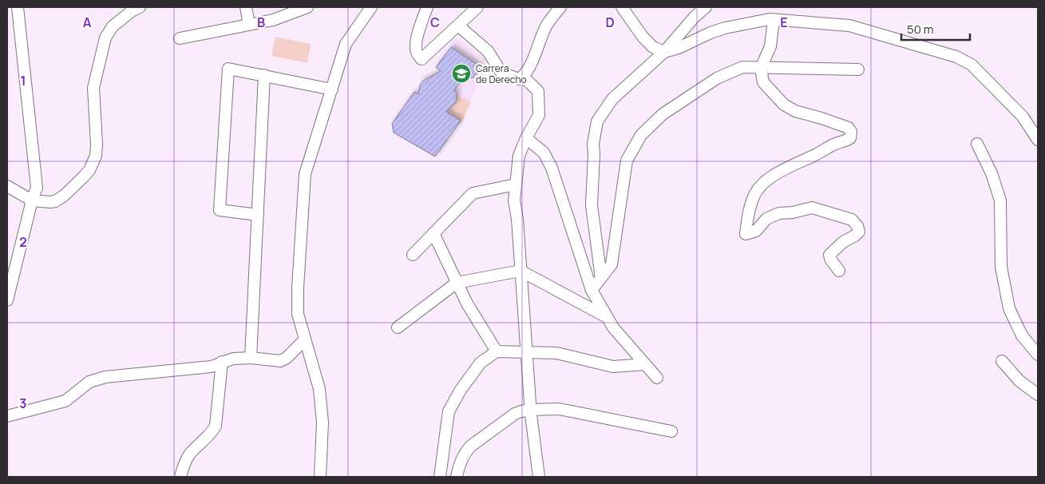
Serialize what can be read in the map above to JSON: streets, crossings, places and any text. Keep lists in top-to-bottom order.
{
  "places": {
    "school or university": ["Carrera de Derecho"]
  },
  "scale_bar": "50 m",
  "grid": {
    "columns": [
      "A",
      "B",
      "C",
      "D",
      "E"
    ],
    "rows": ["1", "2", "3"]
  }
}
